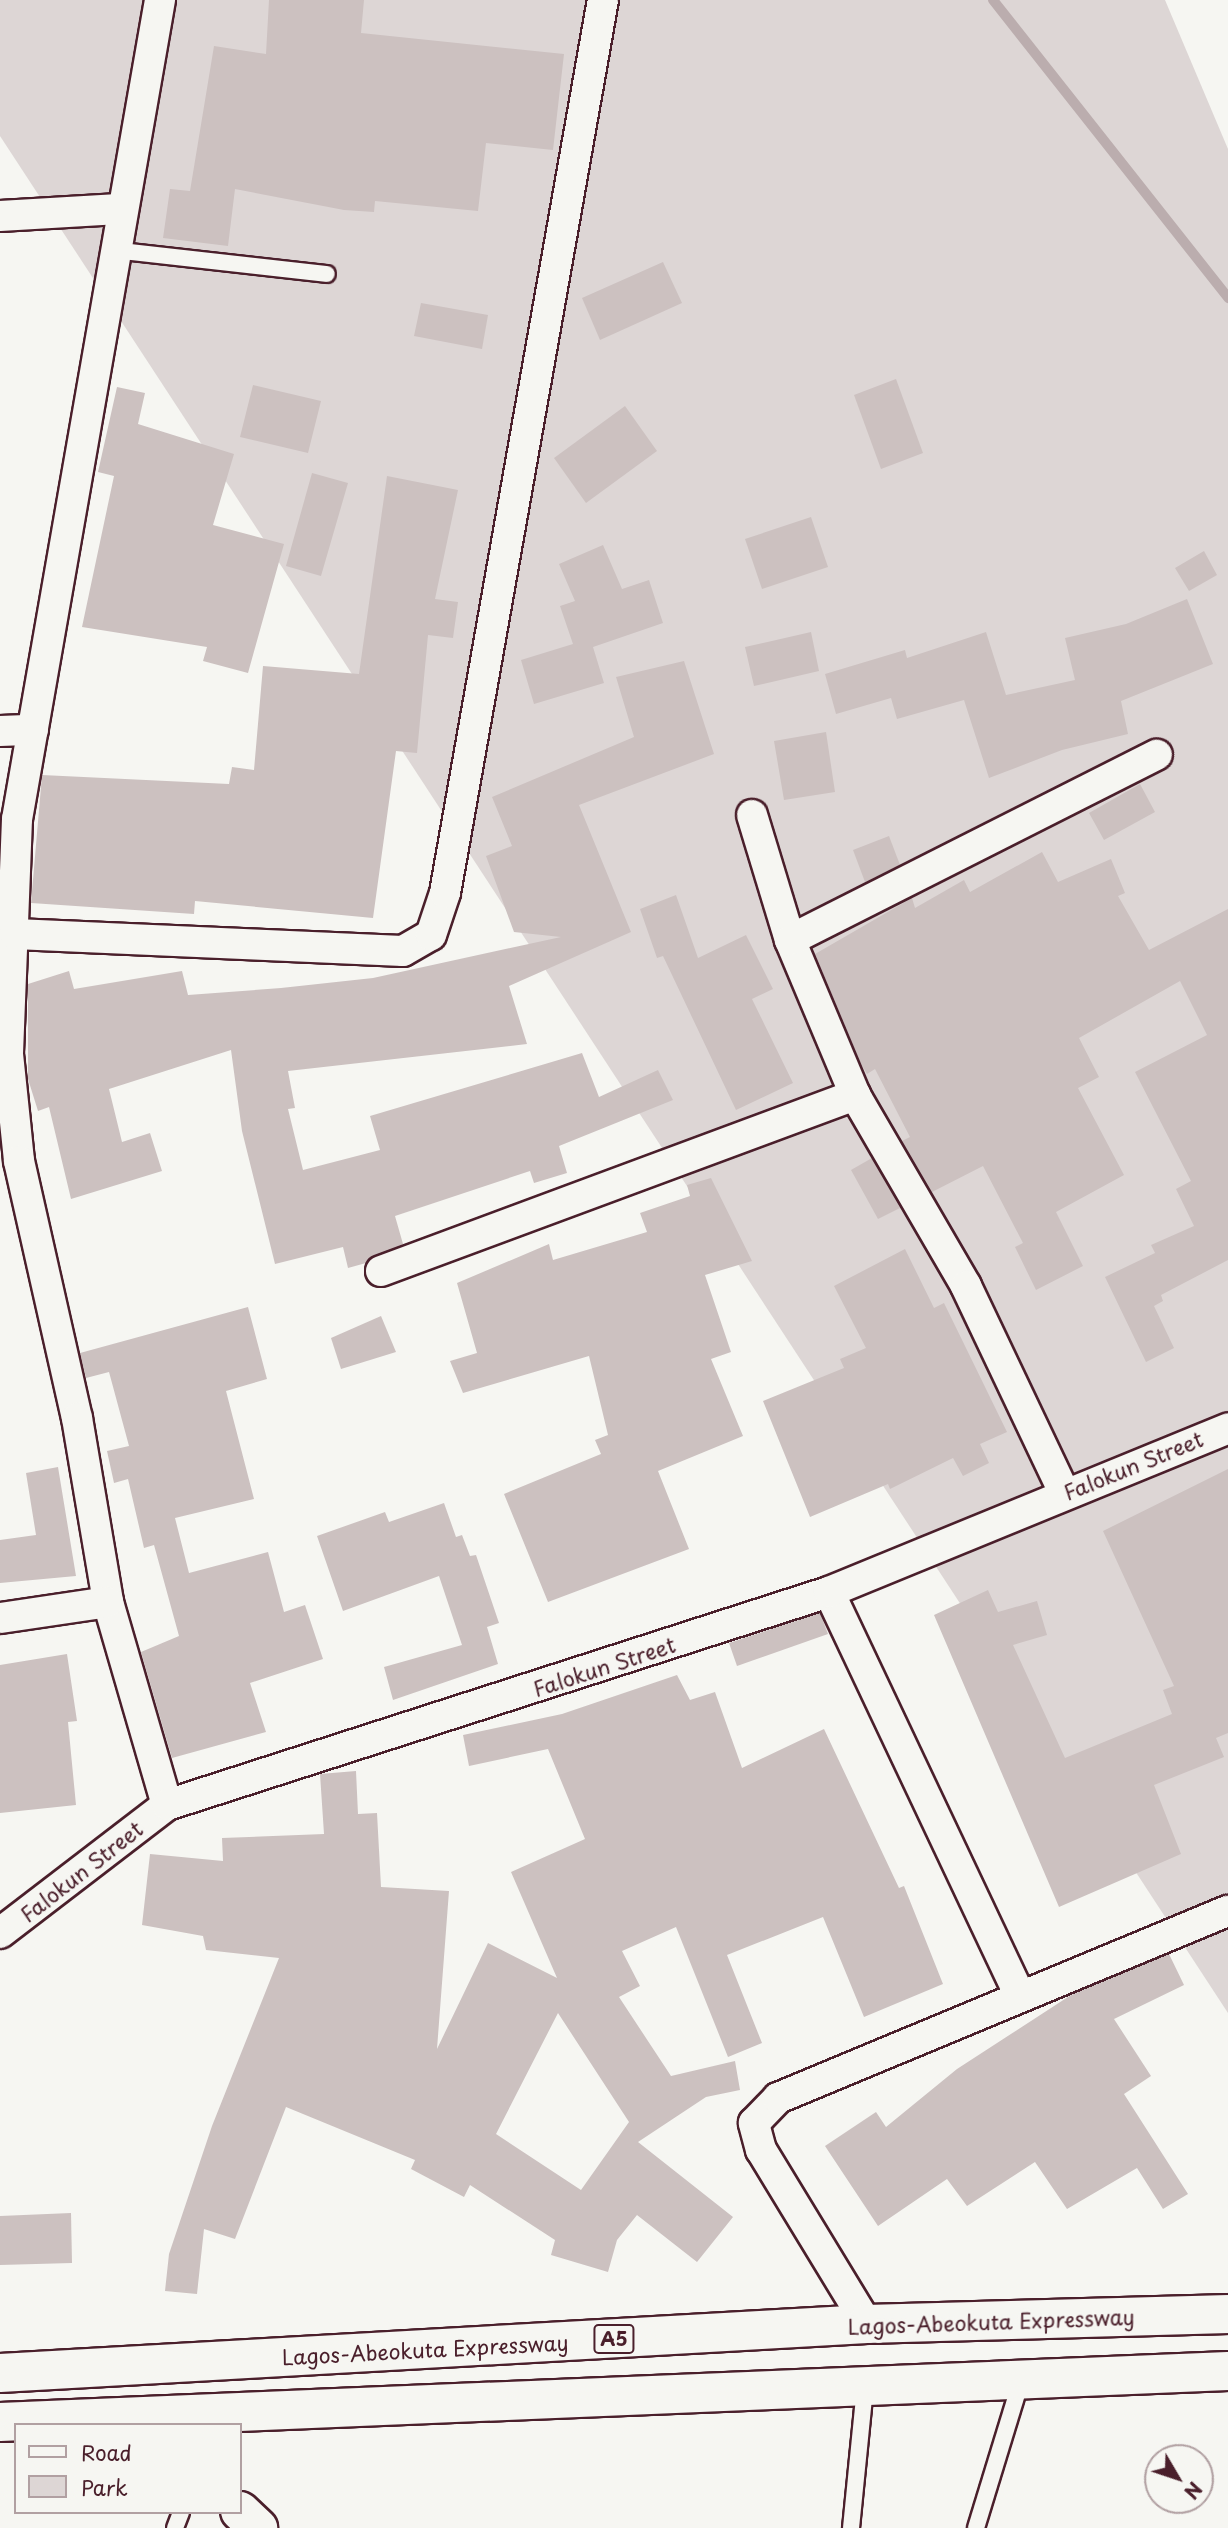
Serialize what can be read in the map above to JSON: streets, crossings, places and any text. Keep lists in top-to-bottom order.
{
  "streets": {
    "main road": ["Lagos-Abeokuta Expressway", "A5"],
    "street": ["Falokun Street"]
  },
  "legend": ["Road", "Park"],
  "north": "bottom right"
}
